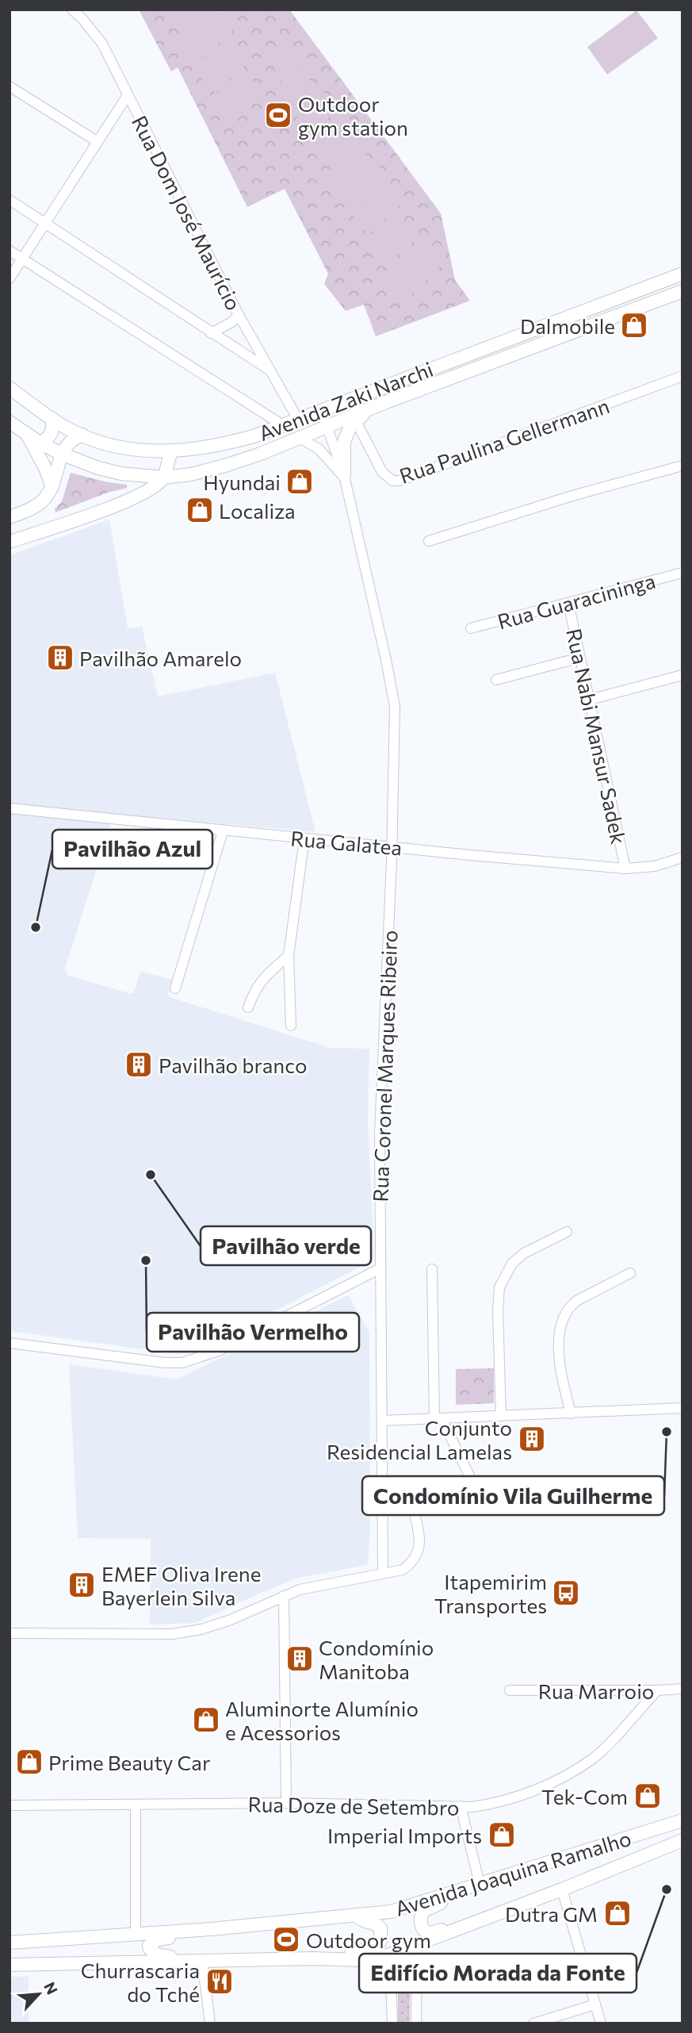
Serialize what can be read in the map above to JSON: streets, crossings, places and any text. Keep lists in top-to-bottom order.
{
  "streets": {
    "main road": ["Avenida Zaki Narchi", "Avenida Joaquina Ramalho"],
    "street": [
      "Rua Dom José Maurício",
      "Rua Paulina Gellermann",
      "Rua Guaracininga",
      "Rua Nabi Mansur Sadek",
      "Rua Galatea",
      "Rua Coronel Marques Ribeiro",
      "Rua Marroio",
      "Rua Doze de Setembro"
    ]
  },
  "crossings": [
    ["Rua Dom José Maurício", "Avenida Zaki Narchi"],
    ["Avenida Zaki Narchi", "Rua Coronel Marques Ribeiro"],
    ["Rua Guaracininga", "Rua Nabi Mansur Sadek"],
    ["Rua Nabi Mansur Sadek", "Rua Galatea"],
    ["Rua Galatea", "Rua Coronel Marques Ribeiro"],
    ["Rua Marroio", "Rua Doze de Setembro"]
  ],
  "places": {
    "sports": ["Outdoor gym station", "Outdoor gym"],
    "shop": [
      "Dalmobile",
      "Hyundai",
      "Localiza",
      "Aluminorte Alumínio e Acessorios",
      "Prime Beauty Car",
      "Tek-Com",
      "Imperial Imports",
      "Dutra GM"
    ],
    "building": [
      "Pavilhão Amarelo",
      "Pavilhão branco",
      "Conjunto Residencial Lamelas",
      "EMEF Oliva Irene Bayerlein Silva",
      "Condomínio Manitoba"
    ],
    "other": [
      "Pavilhão Azul",
      "Pavilhão verde",
      "Pavilhão Vermelho",
      "Condomínio Vila Guilherme",
      "Edifício Morada da Fonte"
    ],
    "bus stop": ["Itapemirim Transportes"],
    "restaurant": ["Churrascaria do Tché"]
  },
  "north": "top right"
}
